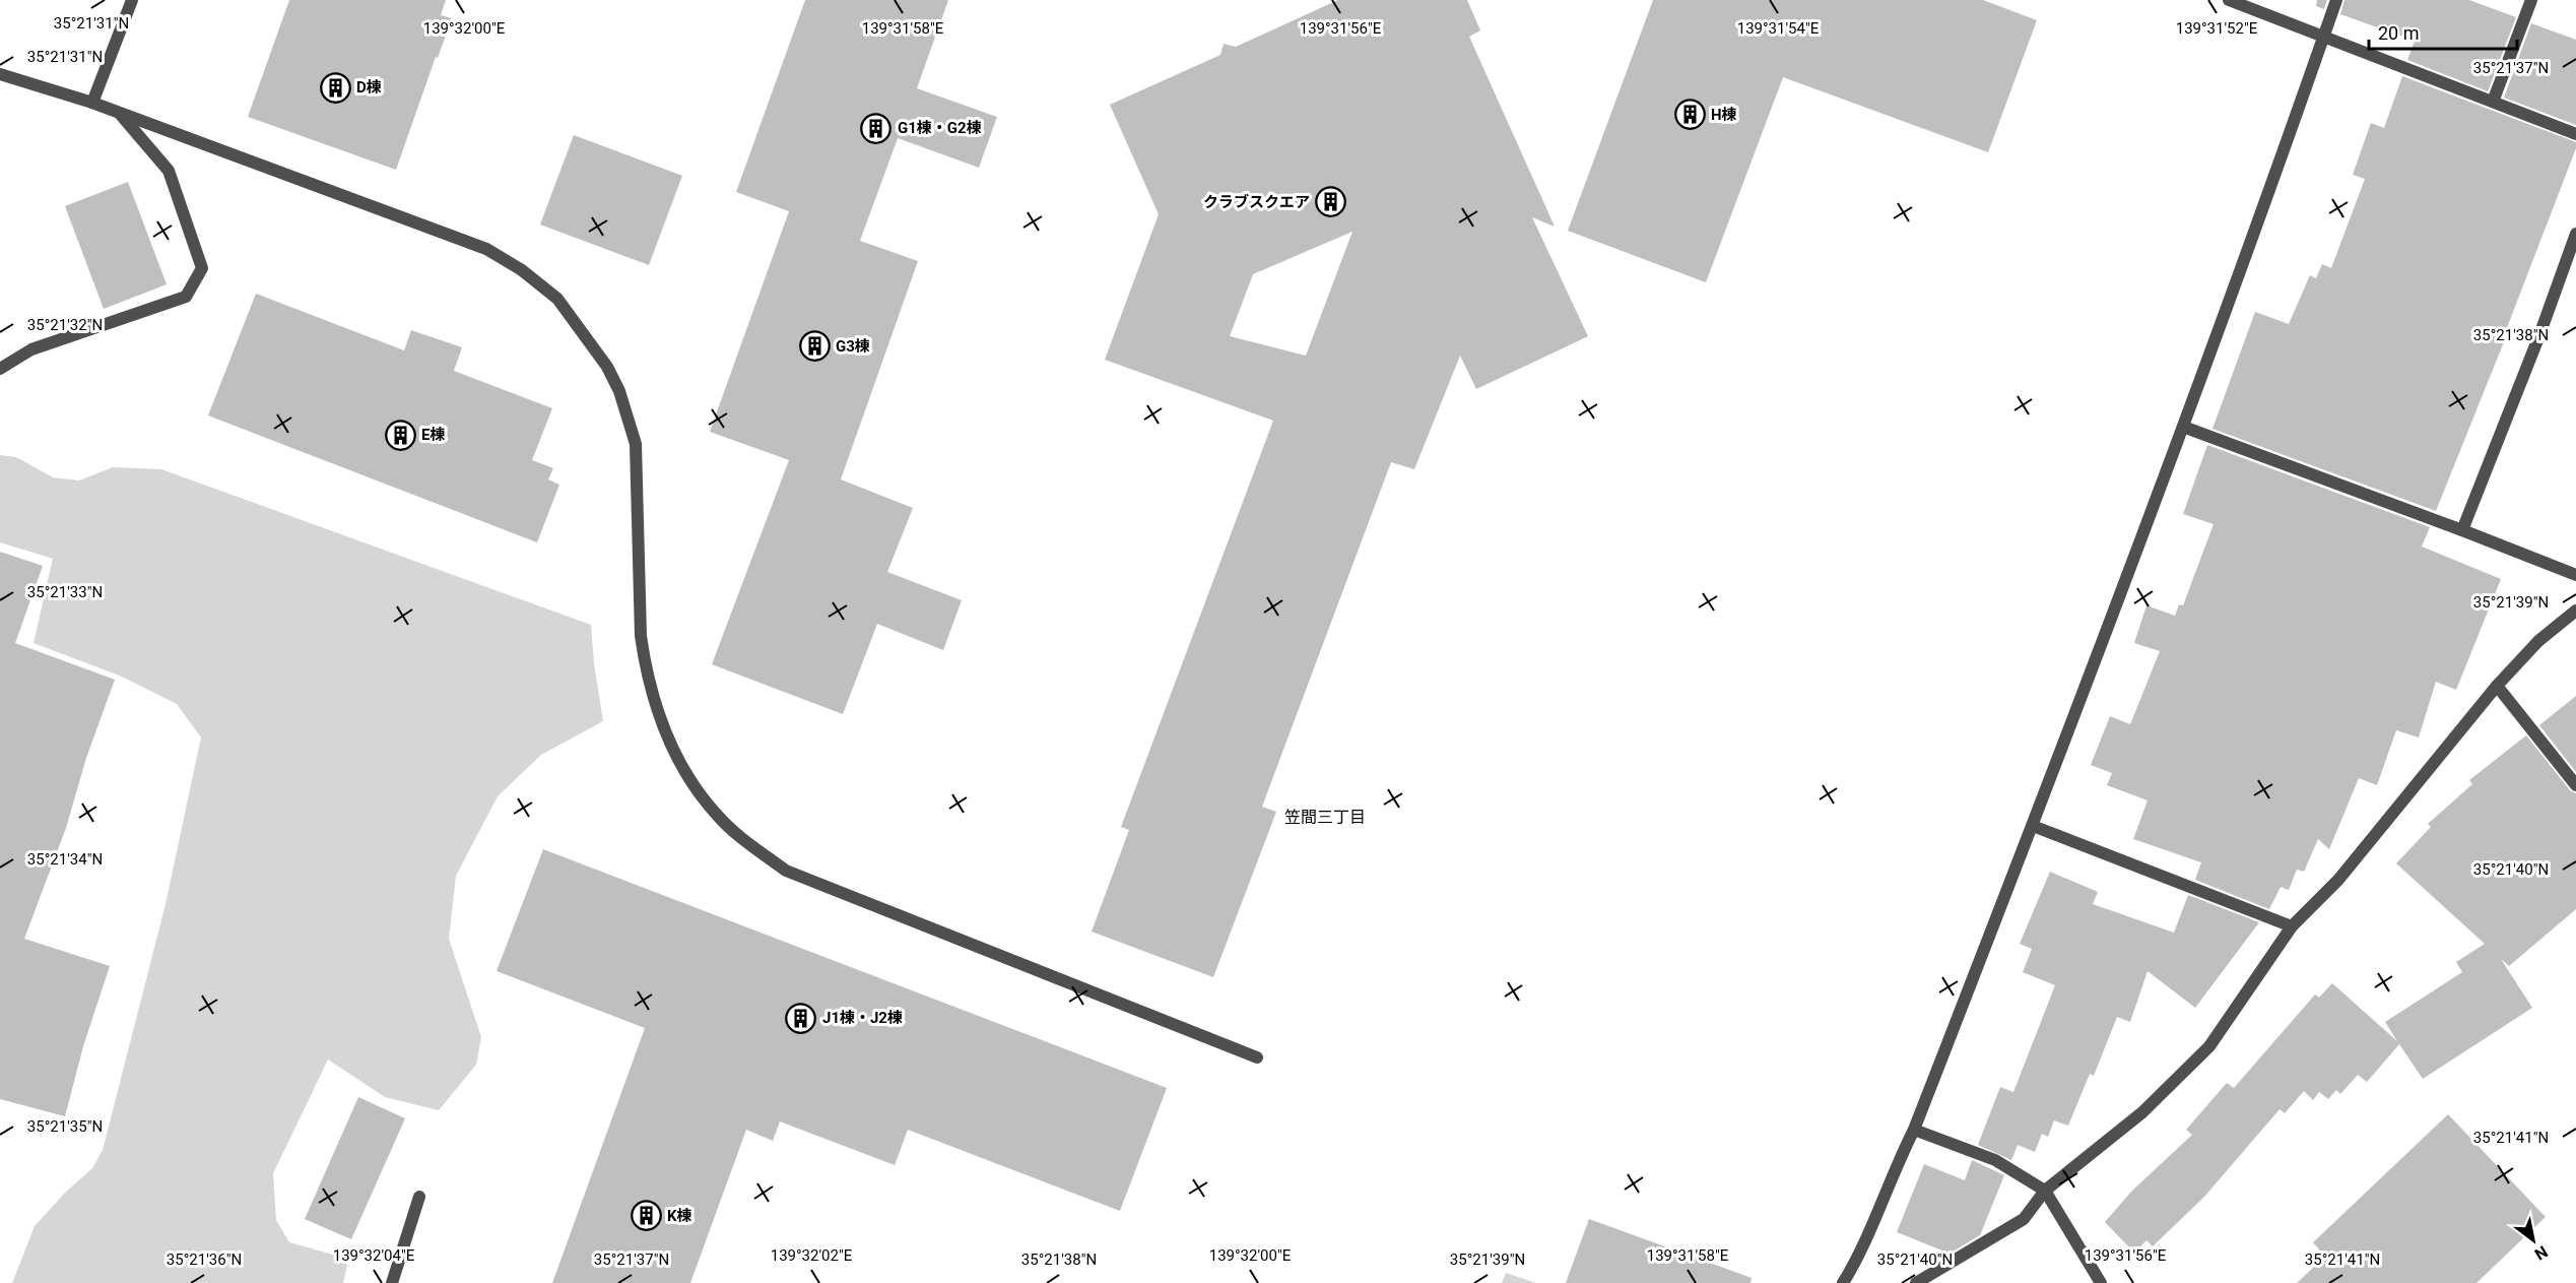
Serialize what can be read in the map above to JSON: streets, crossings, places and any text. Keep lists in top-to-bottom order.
{
  "districts": ["笠間三丁目"],
  "places": {
    "building": [
      "D棟",
      "H棟",
      "G1棟・G2棟",
      "クラブスクエア",
      "G3棟",
      "E棟",
      "J1棟・J2棟",
      "K棟"
    ]
  },
  "scale_bar": "20 m",
  "north": "bottom right",
  "coordinates": [
    "35°21'31\"N",
    "139°32'00\"E",
    "139°31'58\"E",
    "139°31'56\"E",
    "139°31'54\"E",
    "139°31'52\"E",
    "35°21'37\"N",
    "35°21'32\"N",
    "35°21'38\"N",
    "35°21'33\"N",
    "35°21'39\"N",
    "35°21'34\"N",
    "35°21'40\"N",
    "35°21'35\"N",
    "35°21'41\"N",
    "139°32'04\"E",
    "139°32'02\"E",
    "35°21'36\"N"
  ]
}
